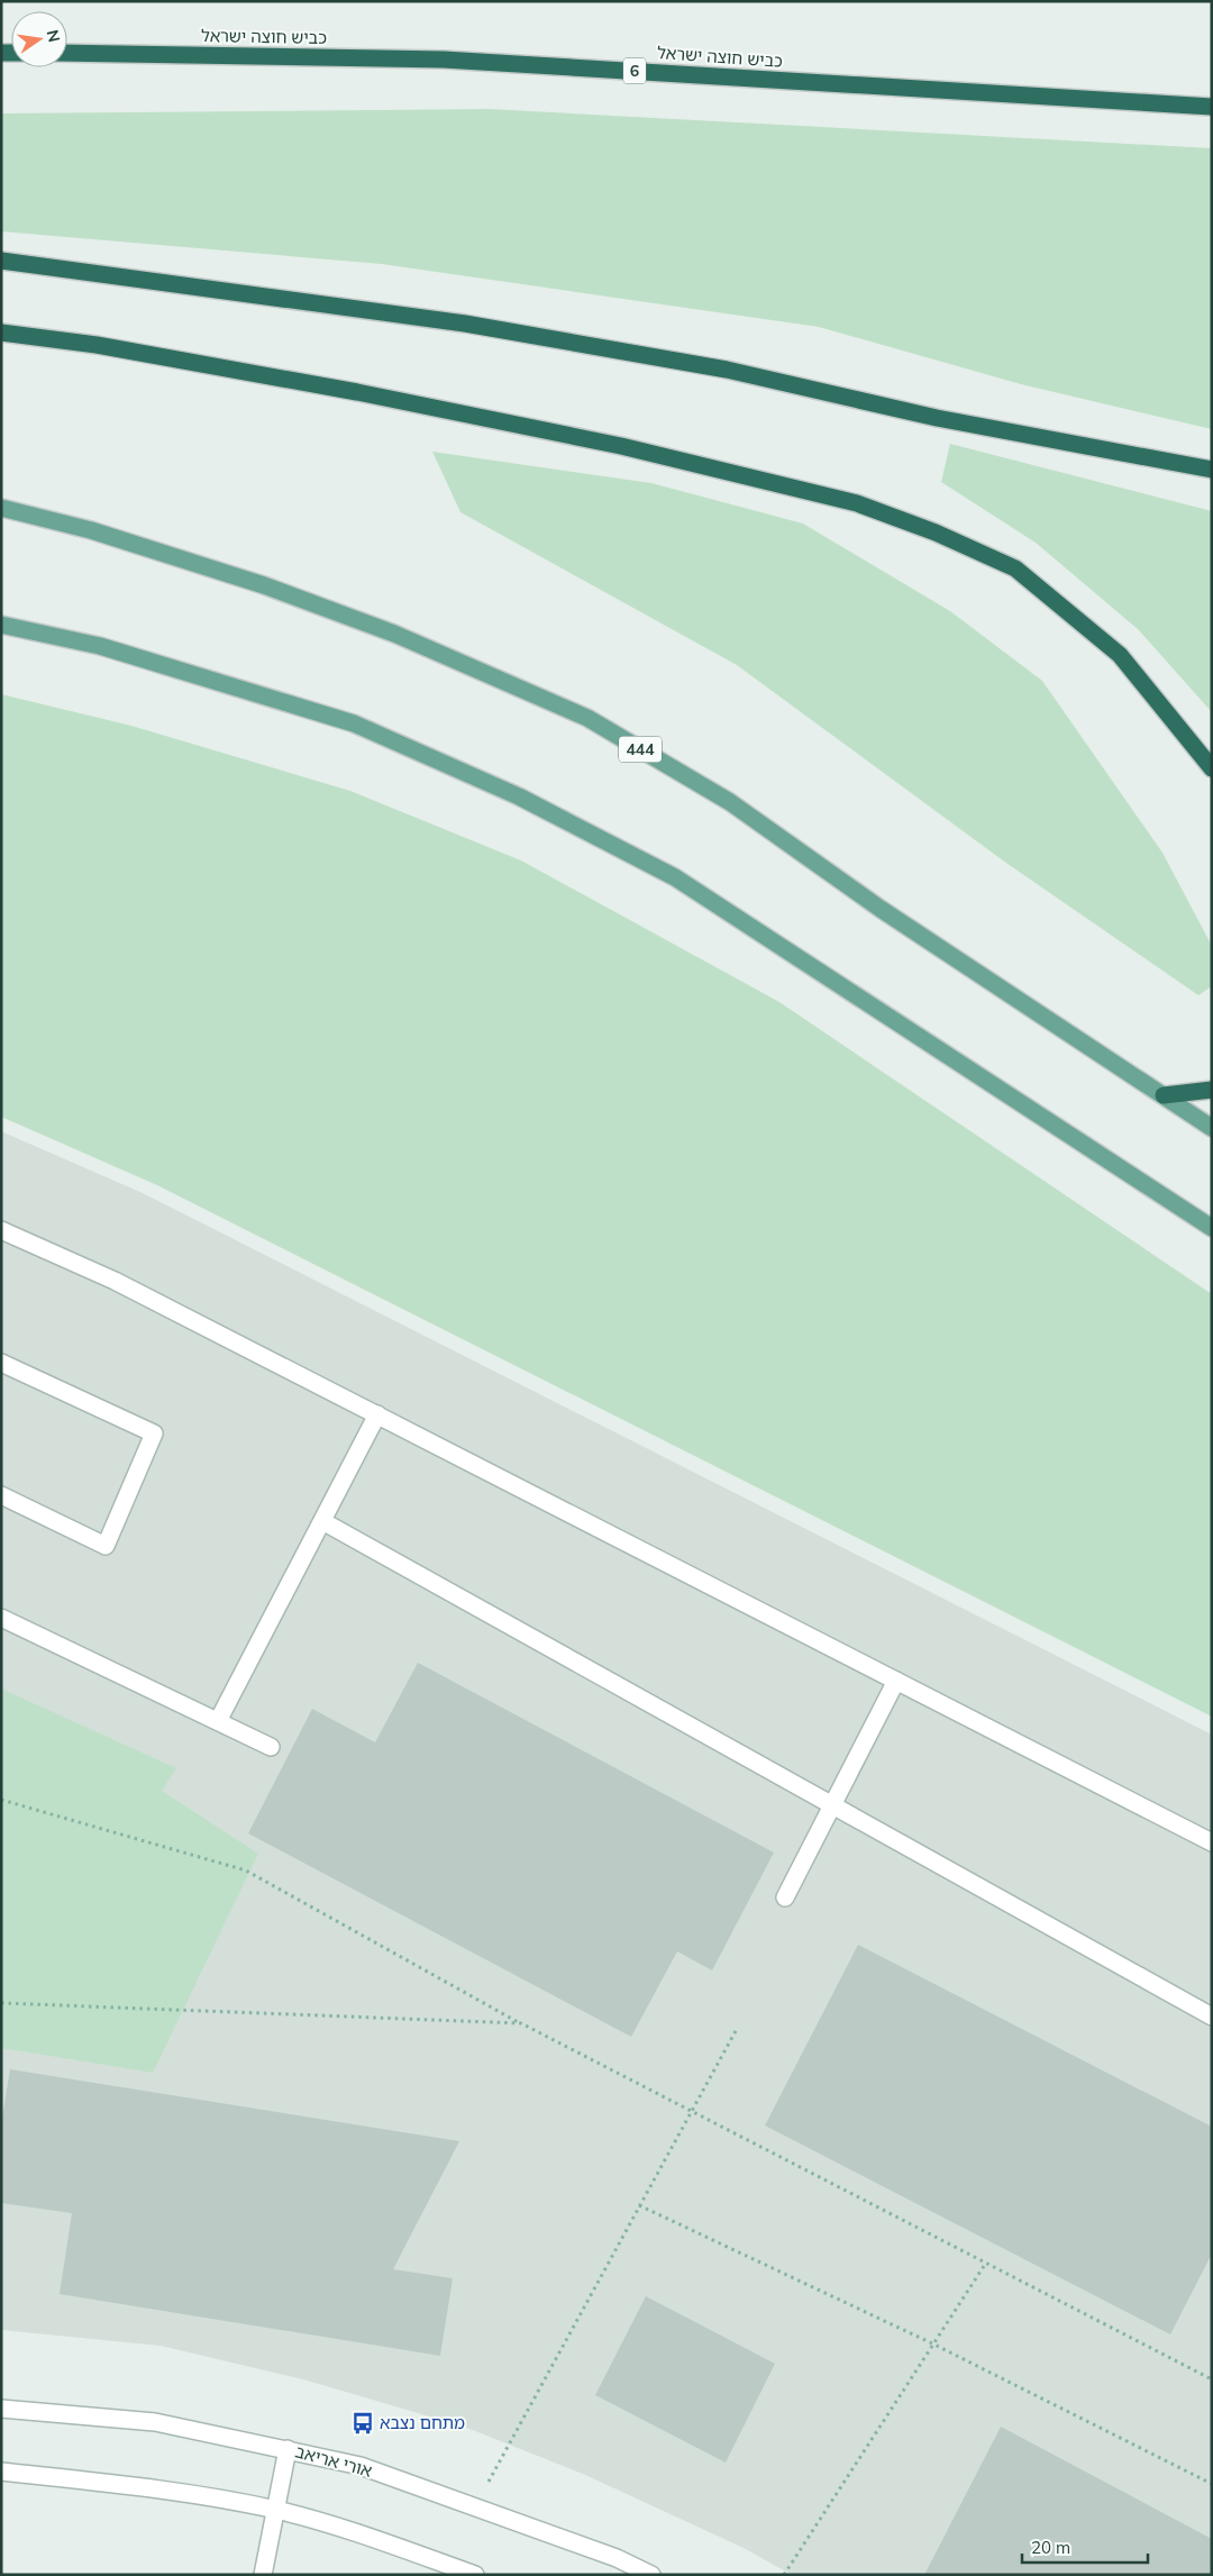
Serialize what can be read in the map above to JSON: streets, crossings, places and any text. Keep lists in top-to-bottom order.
{
  "streets": {
    "highway": ["כביש חוצה ישראל", "6"],
    "main road": ["444"],
    "street": ["אורי אריאב"]
  },
  "places": {
    "bus stop": ["מתחם נצבא"]
  },
  "scale_bar": "20 m",
  "north": "right"
}
